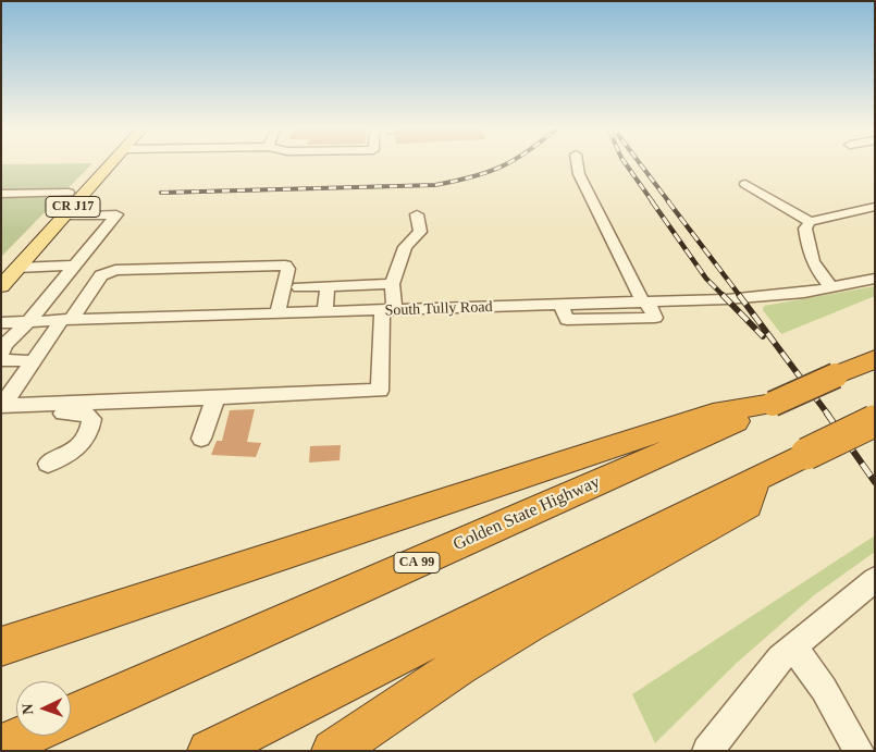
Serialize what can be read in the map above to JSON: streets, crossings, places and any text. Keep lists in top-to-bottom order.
{
  "streets": {
    "highway": ["Golden State Highway", "CA 99"],
    "main road": ["CR J17"],
    "street": ["South Tully Road"]
  },
  "north": "left"
}
